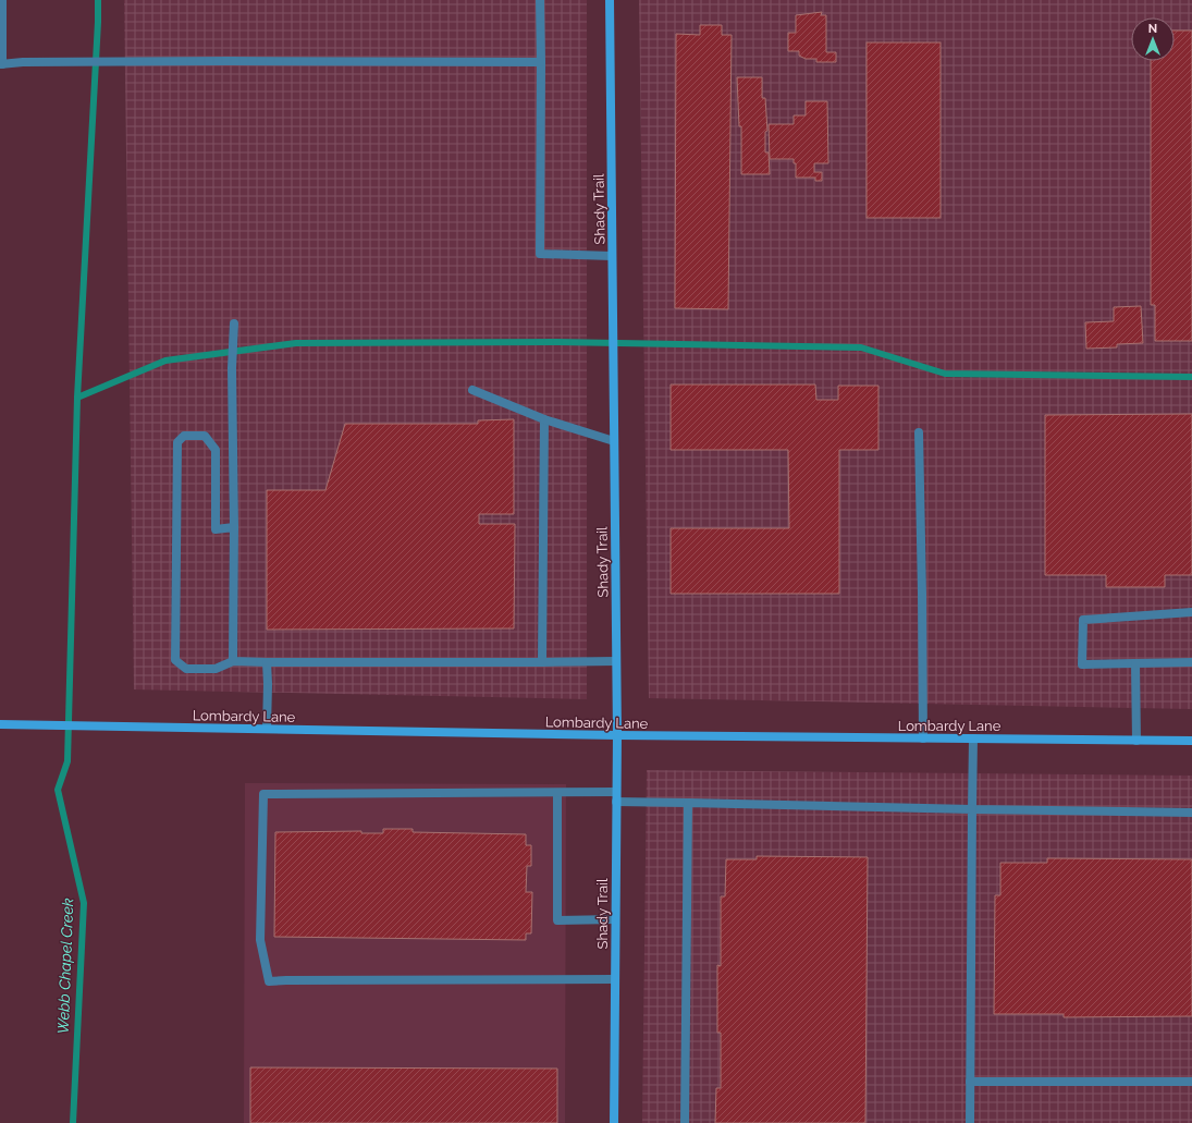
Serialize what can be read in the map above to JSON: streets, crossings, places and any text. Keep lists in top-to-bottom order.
{
  "streets": {
    "main road": ["Shady Trail", "Lombardy Lane"]
  },
  "crossings": [
    ["Shady Trail", "Lombardy Lane"]
  ],
  "water": ["Webb Chapel Creek"],
  "north": "top"
}
